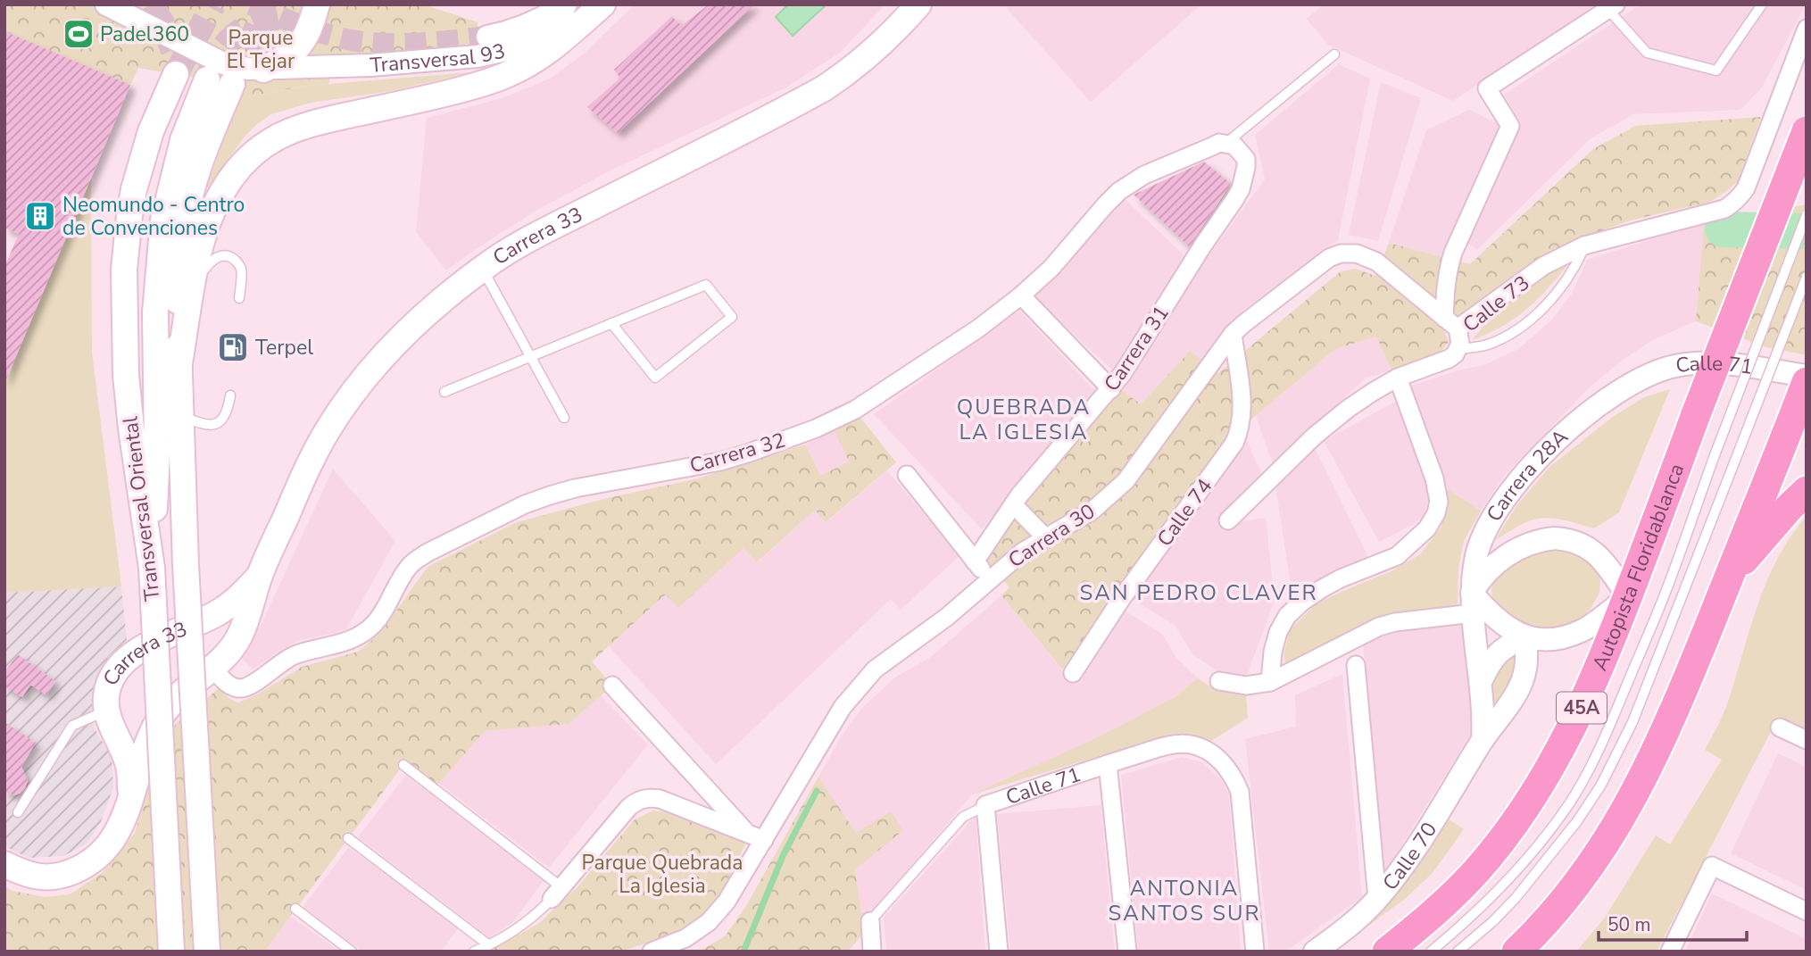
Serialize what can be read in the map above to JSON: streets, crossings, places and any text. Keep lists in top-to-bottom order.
{
  "streets": {
    "highway": ["Autopista Floridablanca", "45A"],
    "main road": ["Carrera 33", "Transversal Oriental"],
    "street": [
      "Transversal 93",
      "Calle 73",
      "Carrera 31",
      "Calle 71",
      "Carrera 32",
      "Carrera 28A",
      "Calle 74",
      "Carrera 30",
      "Calle 70"
    ]
  },
  "crossings": [
    ["Carrera 33", "Carrera 32"],
    ["Calle 73", "Carrera 30"],
    ["Carrera 31", "Carrera 32"],
    ["Calle 71", "Carrera 28A"],
    ["Carrera 28A", "Autopista Floridablanca"],
    ["Carrera 28A", "Calle 70"],
    ["Calle 74", "Carrera 30"],
    ["Autopista Floridablanca", "Calle 70"]
  ],
  "districts": ["QUEBRADA LA IGLESIA", "SAN PEDRO CLAVER", "ANTONIA SANTOS SUR"],
  "parks": ["Parque El Tejar", "Parque Quebrada La Iglesia"],
  "places": {
    "sports": ["Padel360"],
    "building": ["Neomundo - Centro de Convenciones"],
    "fuel station": ["Terpel"]
  },
  "scale_bar": "50 m"
}
